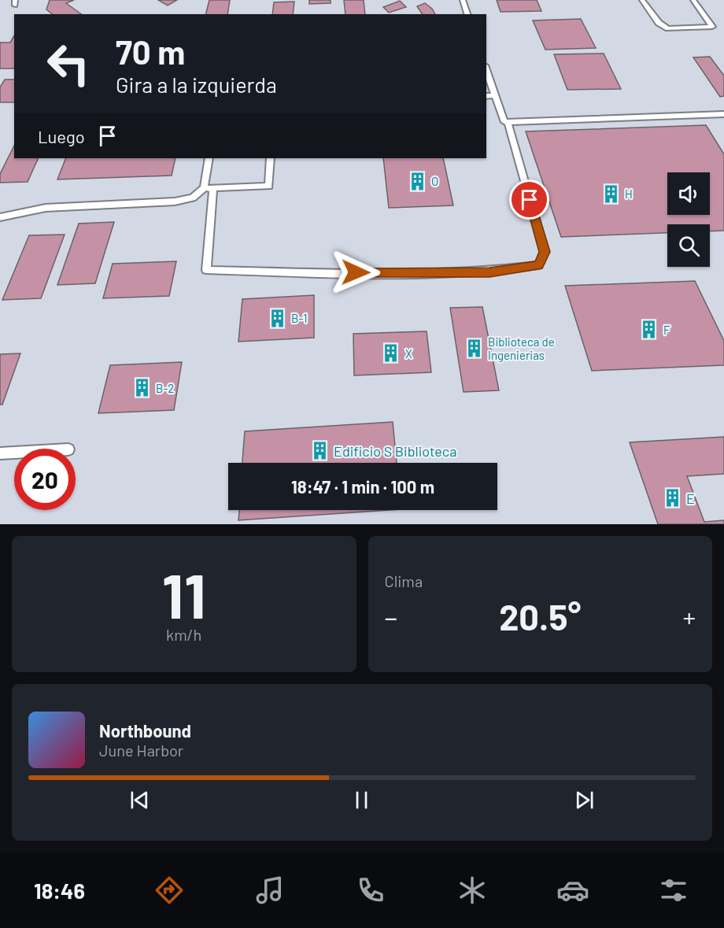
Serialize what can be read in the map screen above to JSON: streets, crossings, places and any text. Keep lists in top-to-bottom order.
{
  "places": {
    "building": [
      "O",
      "H",
      "B-1",
      "F",
      "Biblioteca de Ingenierias",
      "X",
      "B-2",
      "Edificio S Biblioteca",
      "E"
    ]
  },
  "page": {
    "turn": ["70 m", "Gira a la izquierda"],
    "then": "Luego",
    "limit": "20",
    "trip": "18:47 · 1 min · 100 m",
    "tile": [
      ["11", "km/h"],
      "Clima"
    ],
    "heat": ["−", "20.5°", "+"],
    "song": ["Northbound", "June Harbor"],
    "tabs": "18:46"
  }
}
